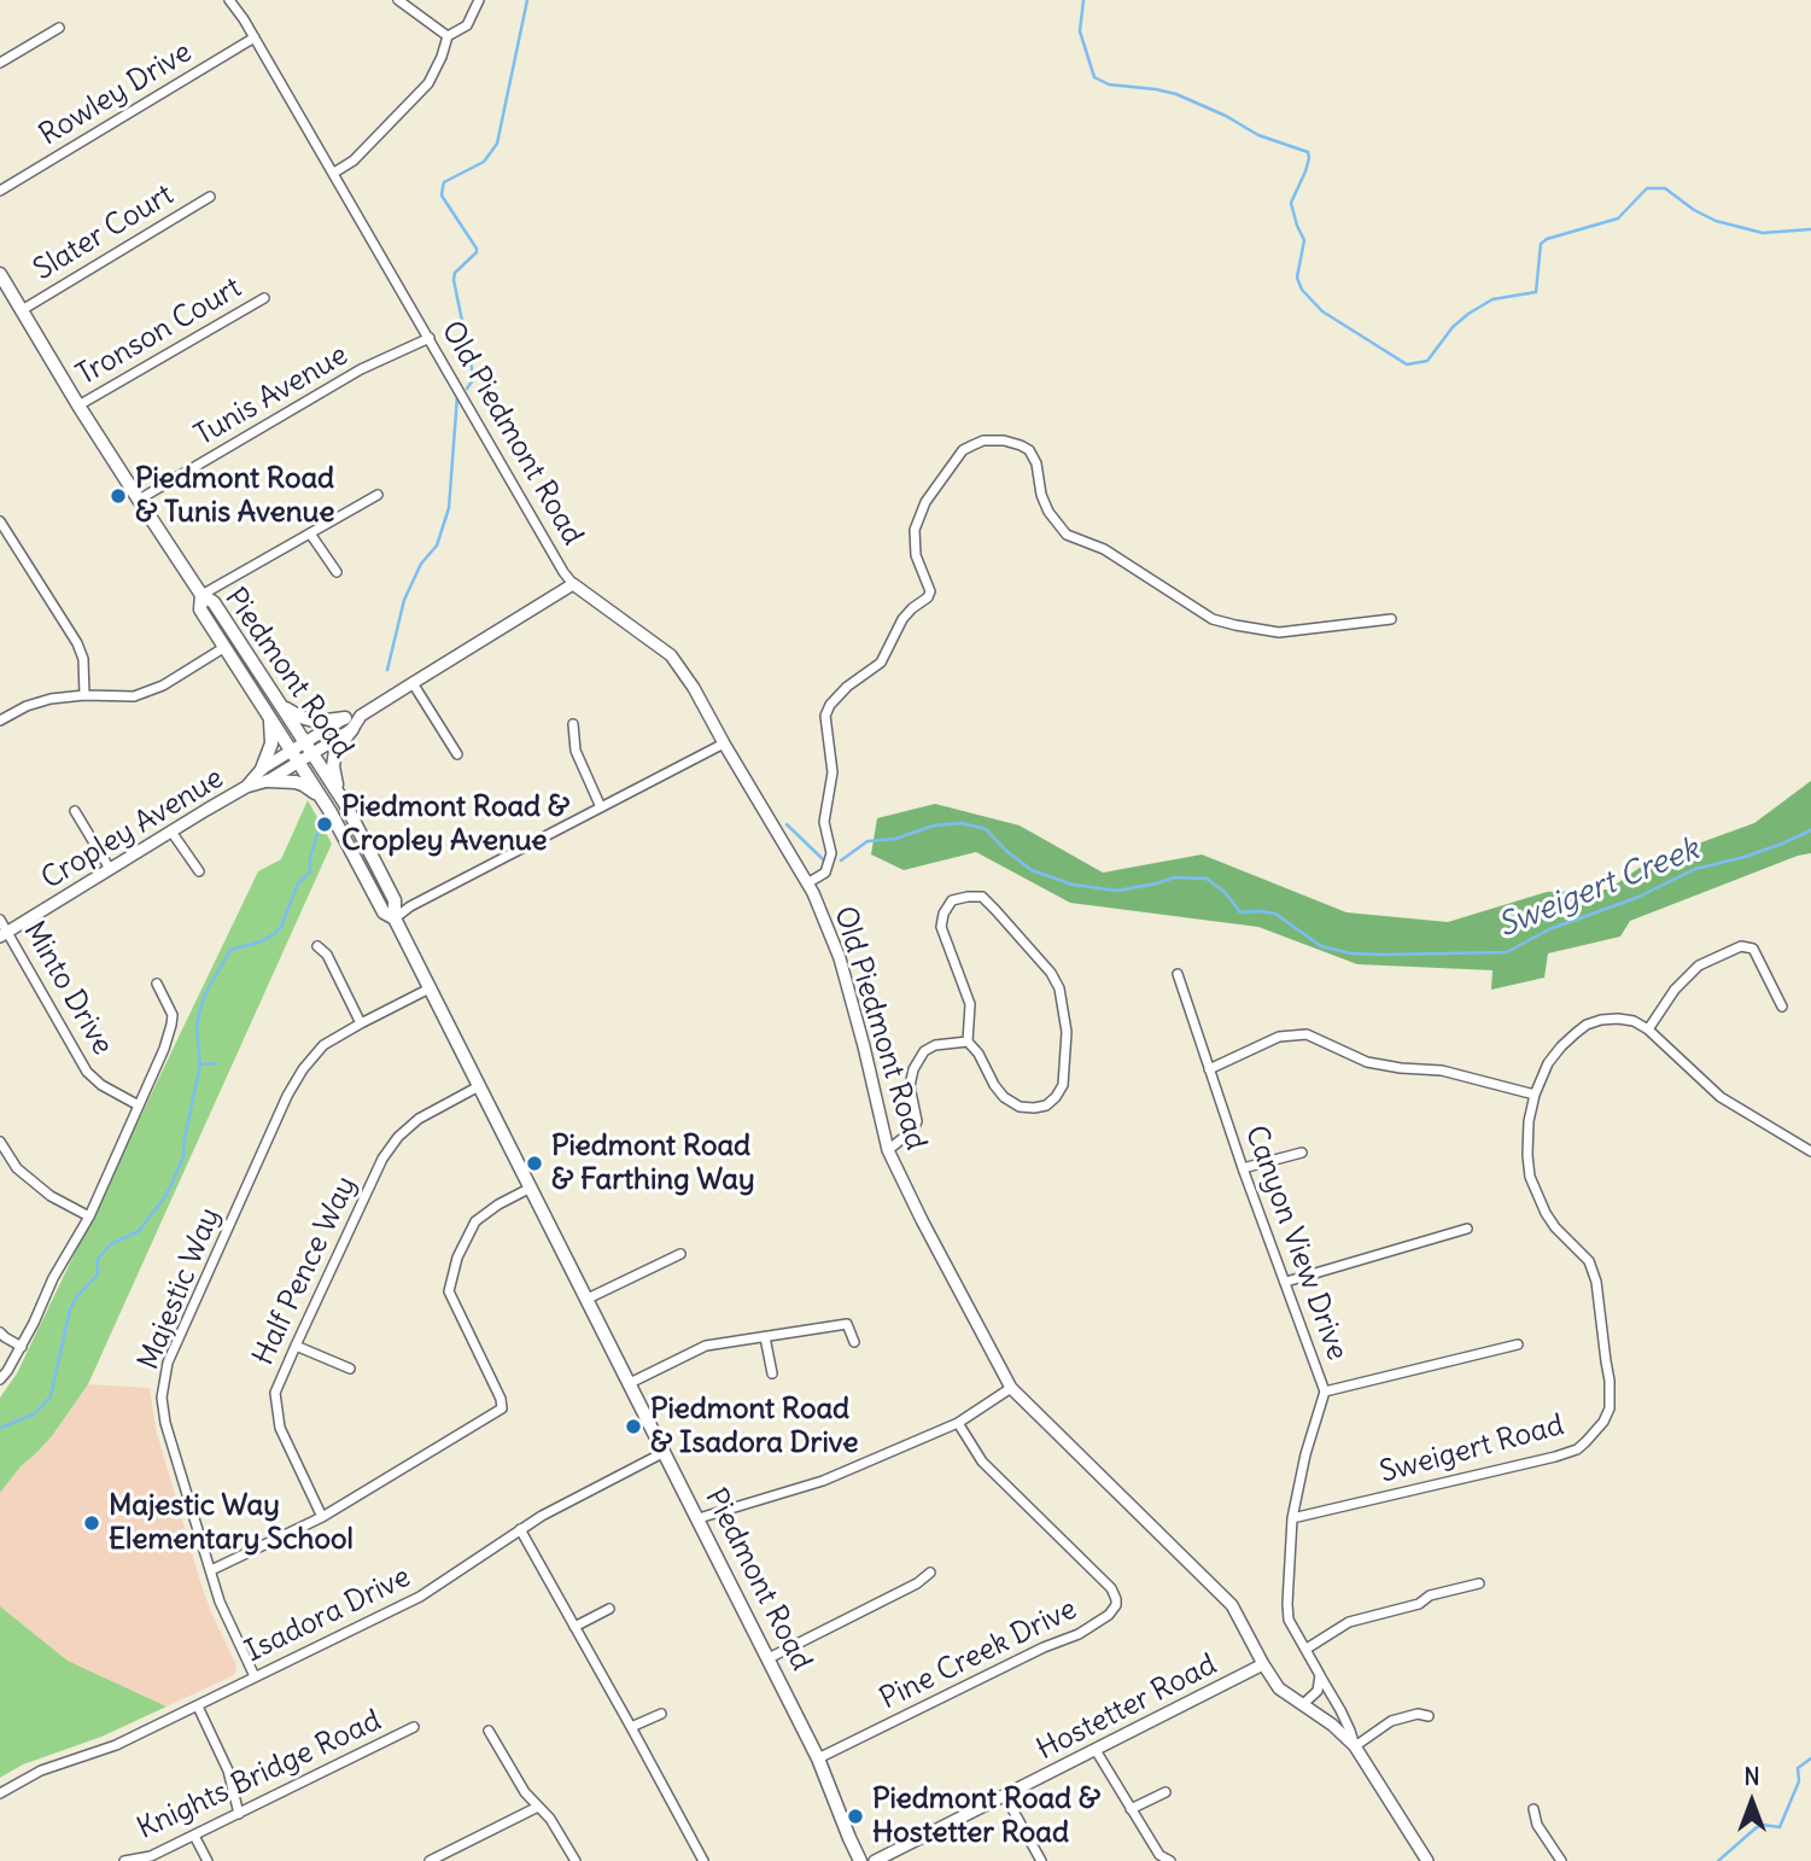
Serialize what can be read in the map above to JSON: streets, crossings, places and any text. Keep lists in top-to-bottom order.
{
  "streets": {
    "main road": ["Piedmont Road"],
    "street": [
      "Rowley Drive",
      "Slater Court",
      "Tronson Court",
      "Tunis Avenue",
      "Old Piedmont Road",
      "Cropley Avenue",
      "Minto Drive",
      "Canyon View Drive",
      "Half Pence Way",
      "Majestic Way",
      "Sweigert Road",
      "Isadora Drive",
      "Pine Creek Drive",
      "Hostetter Road",
      "Knights Bridge Road"
    ]
  },
  "crossings": [
    ["Rowley Drive", "Old Piedmont Road"],
    ["Slater Court", "Piedmont Road"],
    ["Tronson Court", "Piedmont Road"],
    ["Tunis Avenue", "Old Piedmont Road"],
    ["Tunis Avenue", "Piedmont Road"],
    ["Old Piedmont Road", "Cropley Avenue"],
    ["Old Piedmont Road", "Canyon View Drive"],
    ["Old Piedmont Road", "Hostetter Road"],
    ["Piedmont Road", "Cropley Avenue"],
    ["Piedmont Road", "Half Pence Way"],
    ["Piedmont Road", "Majestic Way"],
    ["Piedmont Road", "Isadora Drive"],
    ["Piedmont Road", "Pine Creek Drive"],
    ["Cropley Avenue", "Minto Drive"],
    ["Canyon View Drive", "Sweigert Road"],
    ["Majestic Way", "Isadora Drive"]
  ],
  "water": ["Sweigert Creek"],
  "places": [
    "Piedmont Road & Tunis Avenue",
    "Piedmont Road & Cropley Avenue",
    "Piedmont Road & Farthing Way",
    "Piedmont Road & Isadora Drive",
    "Majestic Way Elementary School",
    "Piedmont Road & Hostetter Road"
  ],
  "north": "top"
}
